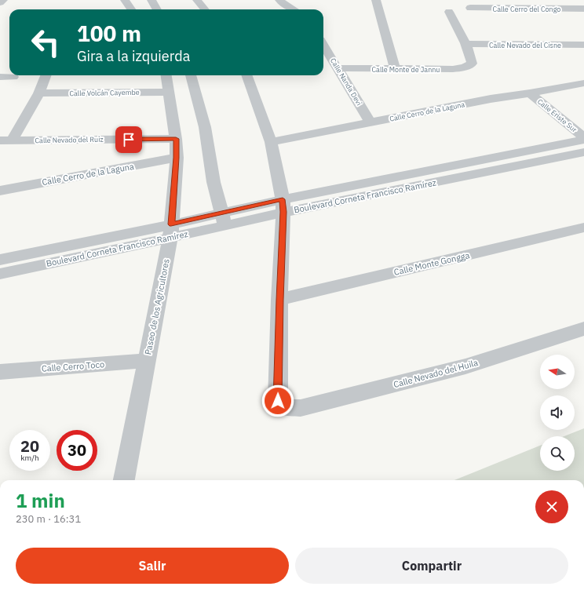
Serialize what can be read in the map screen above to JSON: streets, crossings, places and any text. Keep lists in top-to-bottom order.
{
  "streets": {
    "street": [
      "Calle Cerro del Congo",
      "Calle Nevado del Cisne",
      "Calle Monte de Jannu",
      "Calle Nanda Devi",
      "Calle Volcán Cayembe",
      "Calle Cerro de la Laguna",
      "Calle Eriste Sur",
      "Calle Nevado del Ruiz",
      "Boulevard Corneta Francisco Ramírez",
      "Calle Monte Gongga",
      "Paseo de los Agricultores",
      "Calle Cerro Toco",
      "Calle Nevado del Huila"
    ]
  },
  "crossings": [
    ["Calle Nevado del Cisne", "Calle Monte de Jannu"],
    ["Calle Monte de Jannu", "Calle Nanda Devi"],
    ["Calle Nanda Devi", "Calle Cerro de la Laguna"],
    ["Calle Volcán Cayembe", "Paseo de los Agricultores"],
    ["Calle Cerro de la Laguna", "Calle Eriste Sur"],
    ["Calle Cerro de la Laguna", "Paseo de los Agricultores"],
    ["Calle Nevado del Ruiz", "Paseo de los Agricultores"],
    ["Boulevard Corneta Francisco Ramírez", "Paseo de los Agricultores"],
    ["Calle Monte Gongga", "Calle Nevado del Huila"],
    ["Paseo de los Agricultores", "Calle Cerro Toco"]
  ],
  "north": "left",
  "page": {
    "turn": ["100 m", "Gira a la izquierda"],
    "speed": "20 km/h",
    "limit": "30",
    "heading": ["1 min", "230 m · 16:31"],
    "buttons": ["Salir", "Compartir"]
  }
}
